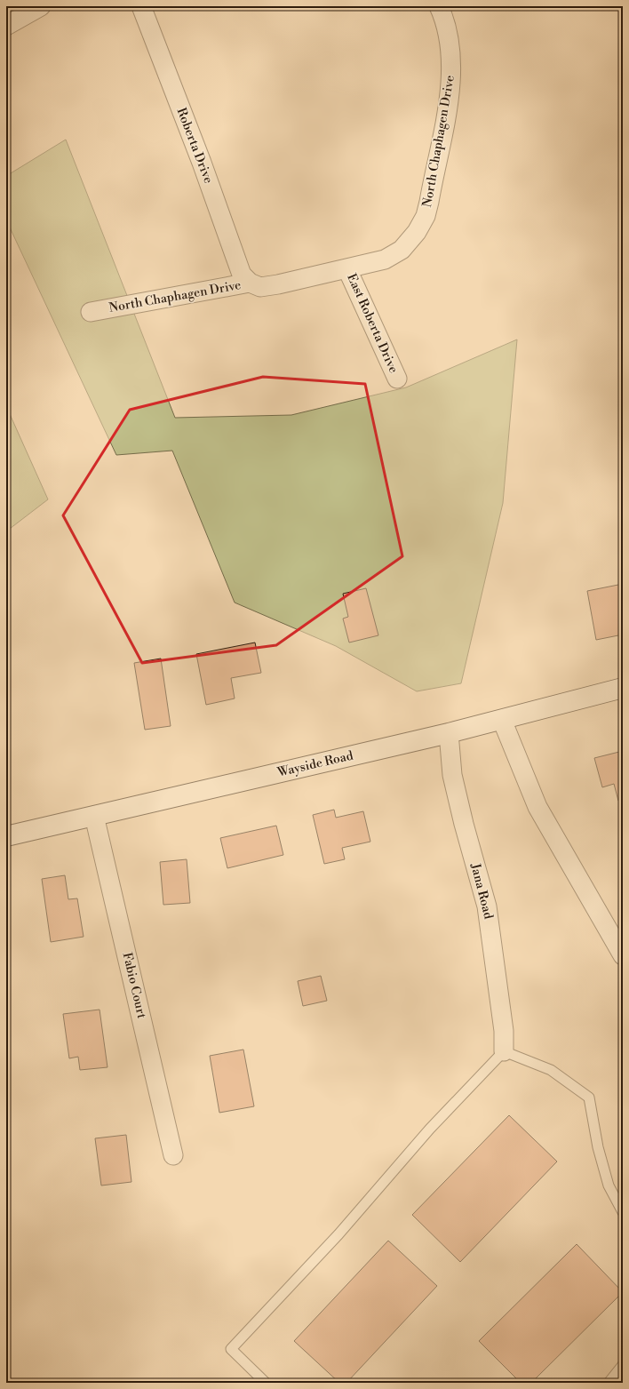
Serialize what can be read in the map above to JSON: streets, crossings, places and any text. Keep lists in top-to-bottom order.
{
  "streets": {
    "street": [
      "North Chaphagen Drive",
      "Roberta Drive",
      "East Roberta Drive",
      "Wayside Road",
      "Jana Road",
      "Fabio Court"
    ]
  },
  "crossings": [
    ["North Chaphagen Drive", "Roberta Drive"],
    ["North Chaphagen Drive", "East Roberta Drive"],
    ["Wayside Road", "Jana Road"],
    ["Wayside Road", "Fabio Court"]
  ]
}
